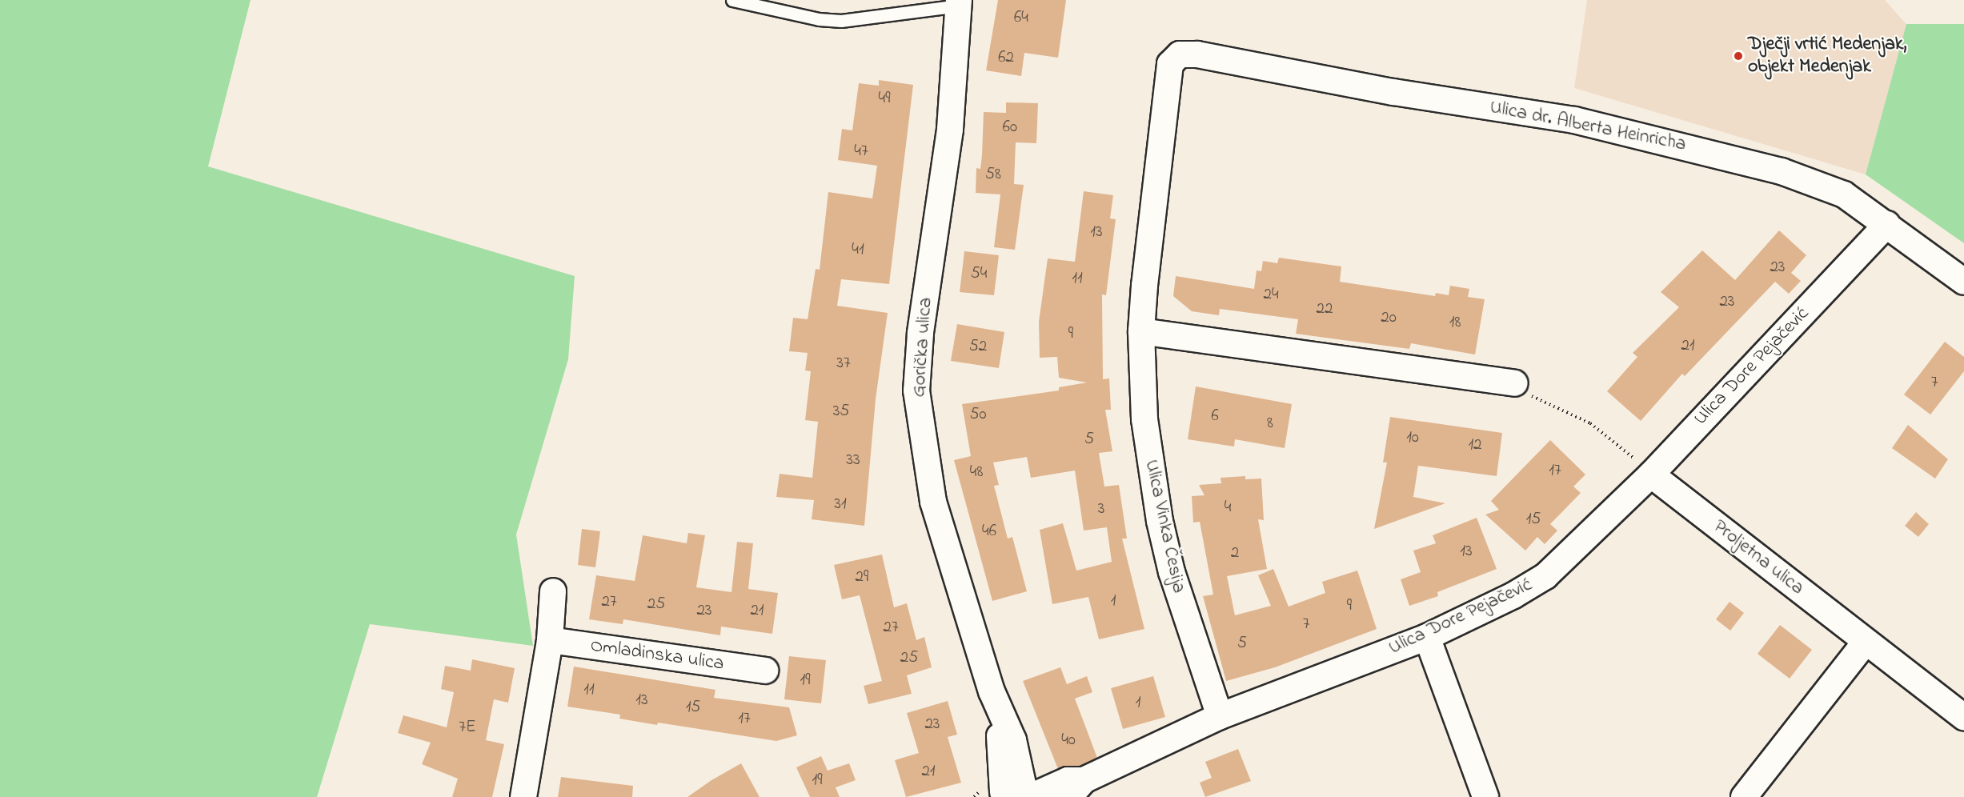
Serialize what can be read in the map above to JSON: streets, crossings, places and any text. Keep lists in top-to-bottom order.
{
  "streets": {
    "street": [
      "Ulica dr. Alberta Heinricha",
      "Gorička ulica",
      "Ulica Dore Pejačević",
      "Ulica Vinka Česija",
      "Proljetna ulica",
      "Omladinska ulica"
    ]
  },
  "crossings": [
    ["Ulica dr. Alberta Heinricha", "Ulica Dore Pejačević"],
    ["Ulica dr. Alberta Heinricha", "Ulica Vinka Česija"],
    ["Ulica Dore Pejačević", "Ulica Vinka Česija"],
    ["Ulica Dore Pejačević", "Proljetna ulica"]
  ],
  "places": ["Dječji vrtić Medenjak, objekt Medenjak"],
  "house_numbers": [
    "64",
    "62",
    "49",
    "60",
    "47",
    "58",
    "13",
    "41",
    "23",
    "54",
    "11",
    "24",
    "23",
    "22",
    "20",
    "18",
    "9",
    "21",
    "52",
    "37",
    "7",
    "35",
    "50",
    "6",
    "8",
    "10",
    "5",
    "12",
    "33",
    "17",
    "48",
    "31",
    "4",
    "3",
    "15",
    "46",
    "13",
    "2",
    "29",
    "1",
    "27",
    "25",
    "9",
    "23",
    "21",
    "7",
    "27",
    "5",
    "25",
    "19",
    "11",
    "13",
    "1",
    "15",
    "17",
    "23",
    "7E",
    "40",
    "21",
    "19"
  ]
}
